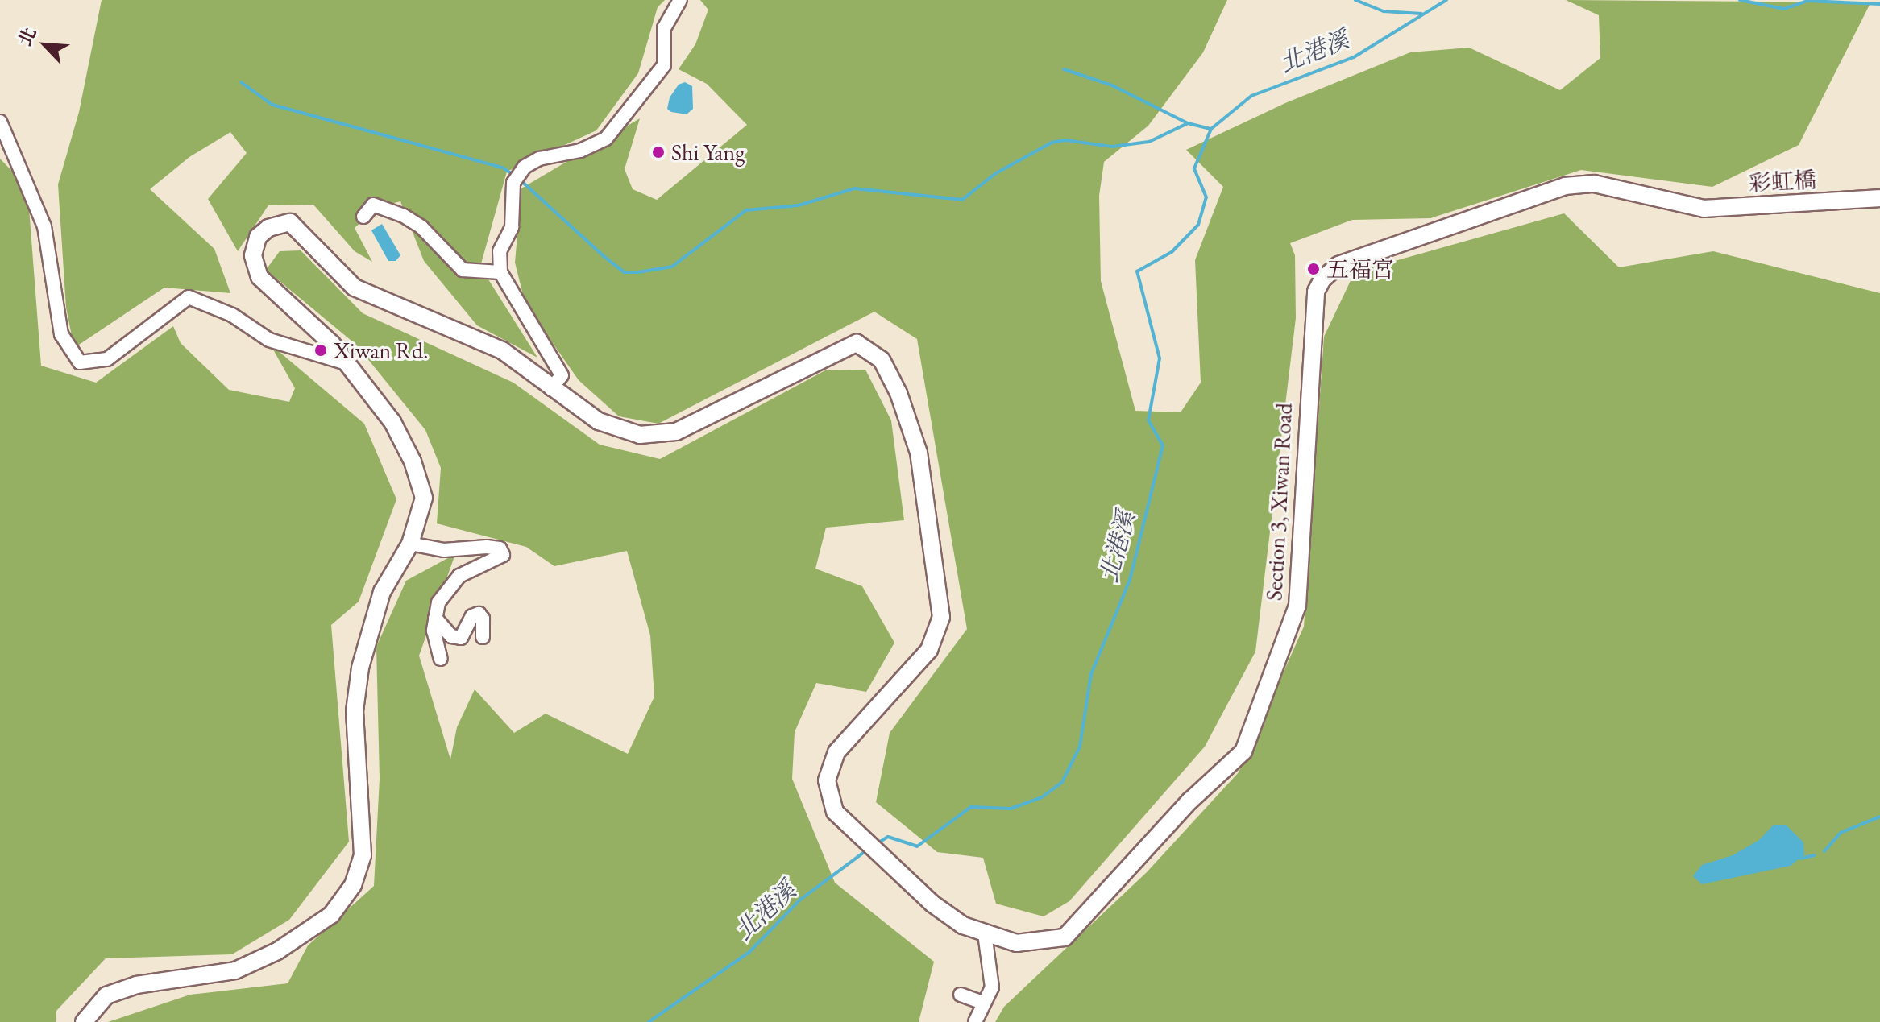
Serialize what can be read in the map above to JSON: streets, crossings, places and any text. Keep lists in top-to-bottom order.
{
  "streets": {
    "street": ["彩虹橋", "Section 3, Xiwan Road"]
  },
  "crossings": [
    ["彩虹橋", "Section 3, Xiwan Road"]
  ],
  "water": ["北港溪"],
  "places": ["Shi Yang", "五福宮", "Xiwan Rd."],
  "north": "top left"
}
